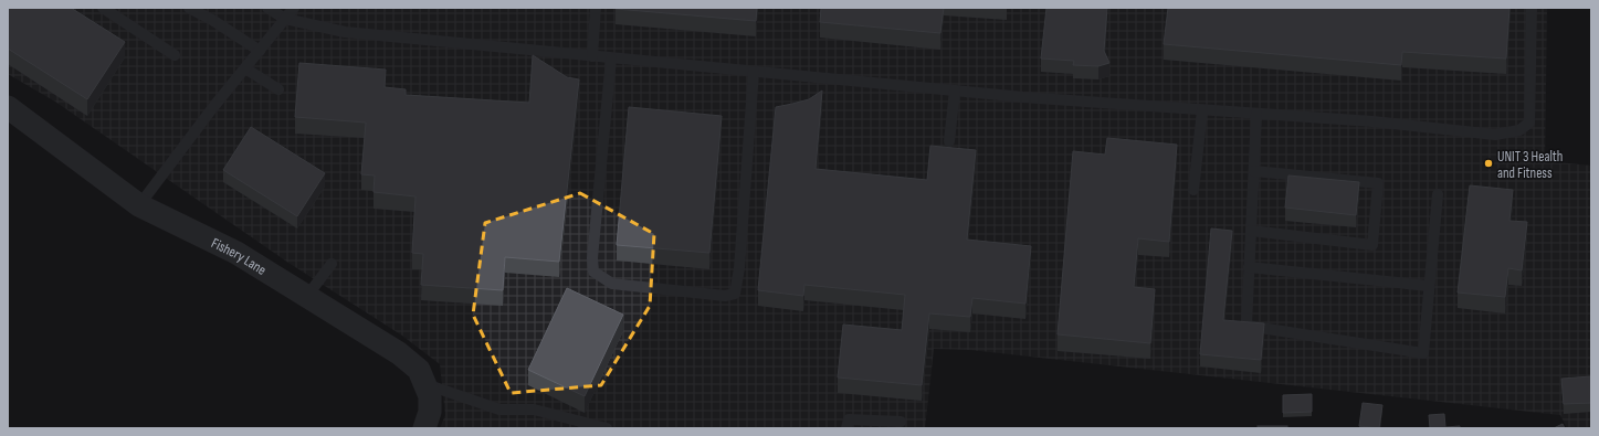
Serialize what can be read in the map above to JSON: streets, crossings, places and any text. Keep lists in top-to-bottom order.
{
  "streets": {
    "street": ["Fishery Lane"]
  },
  "places": ["UNIT 3 Health and Fitness"]
}
